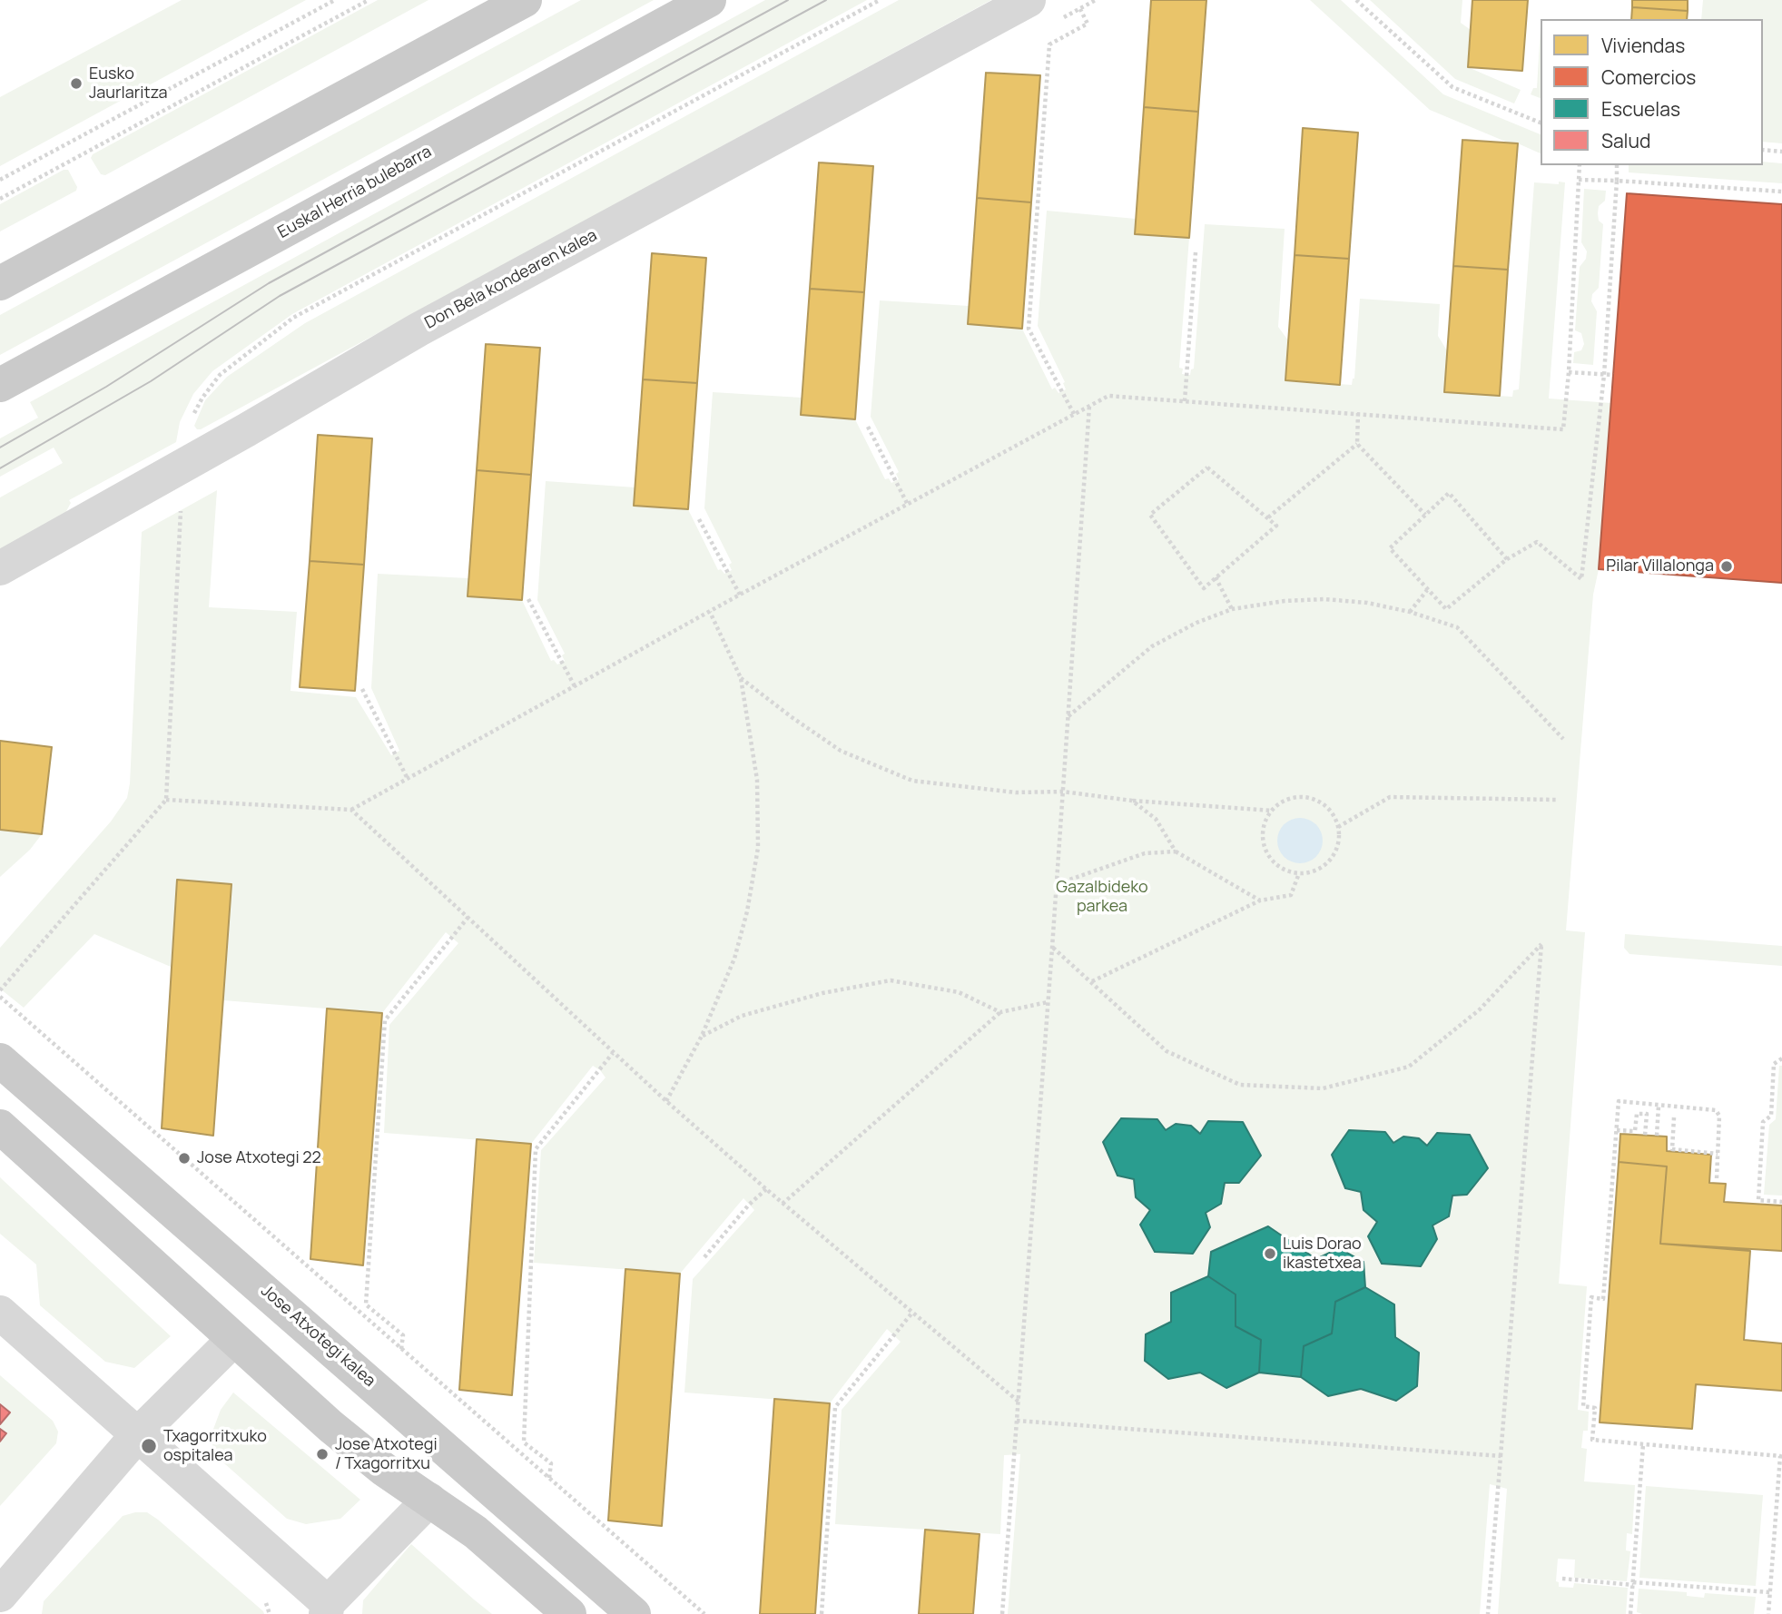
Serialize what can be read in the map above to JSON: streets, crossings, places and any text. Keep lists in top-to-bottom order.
{
  "streets": {
    "main road": ["Euskal Herria bulebarra", "Jose Atxotegi kalea"],
    "street": ["Don Bela kondearen kalea"]
  },
  "parks": ["Gazalbideko parkea"],
  "places": [
    "Eusko Jaurlaritza",
    "Pilar Villalonga",
    "Jose Atxotegi 22",
    "Luis Dorao ikastetxea",
    "Txagorritxuko ospitalea",
    "Jose Atxotegi / Txagorritxu"
  ],
  "legend": [
    "Viviendas",
    "Comercios",
    "Escuelas",
    "Salud"
  ]
}
